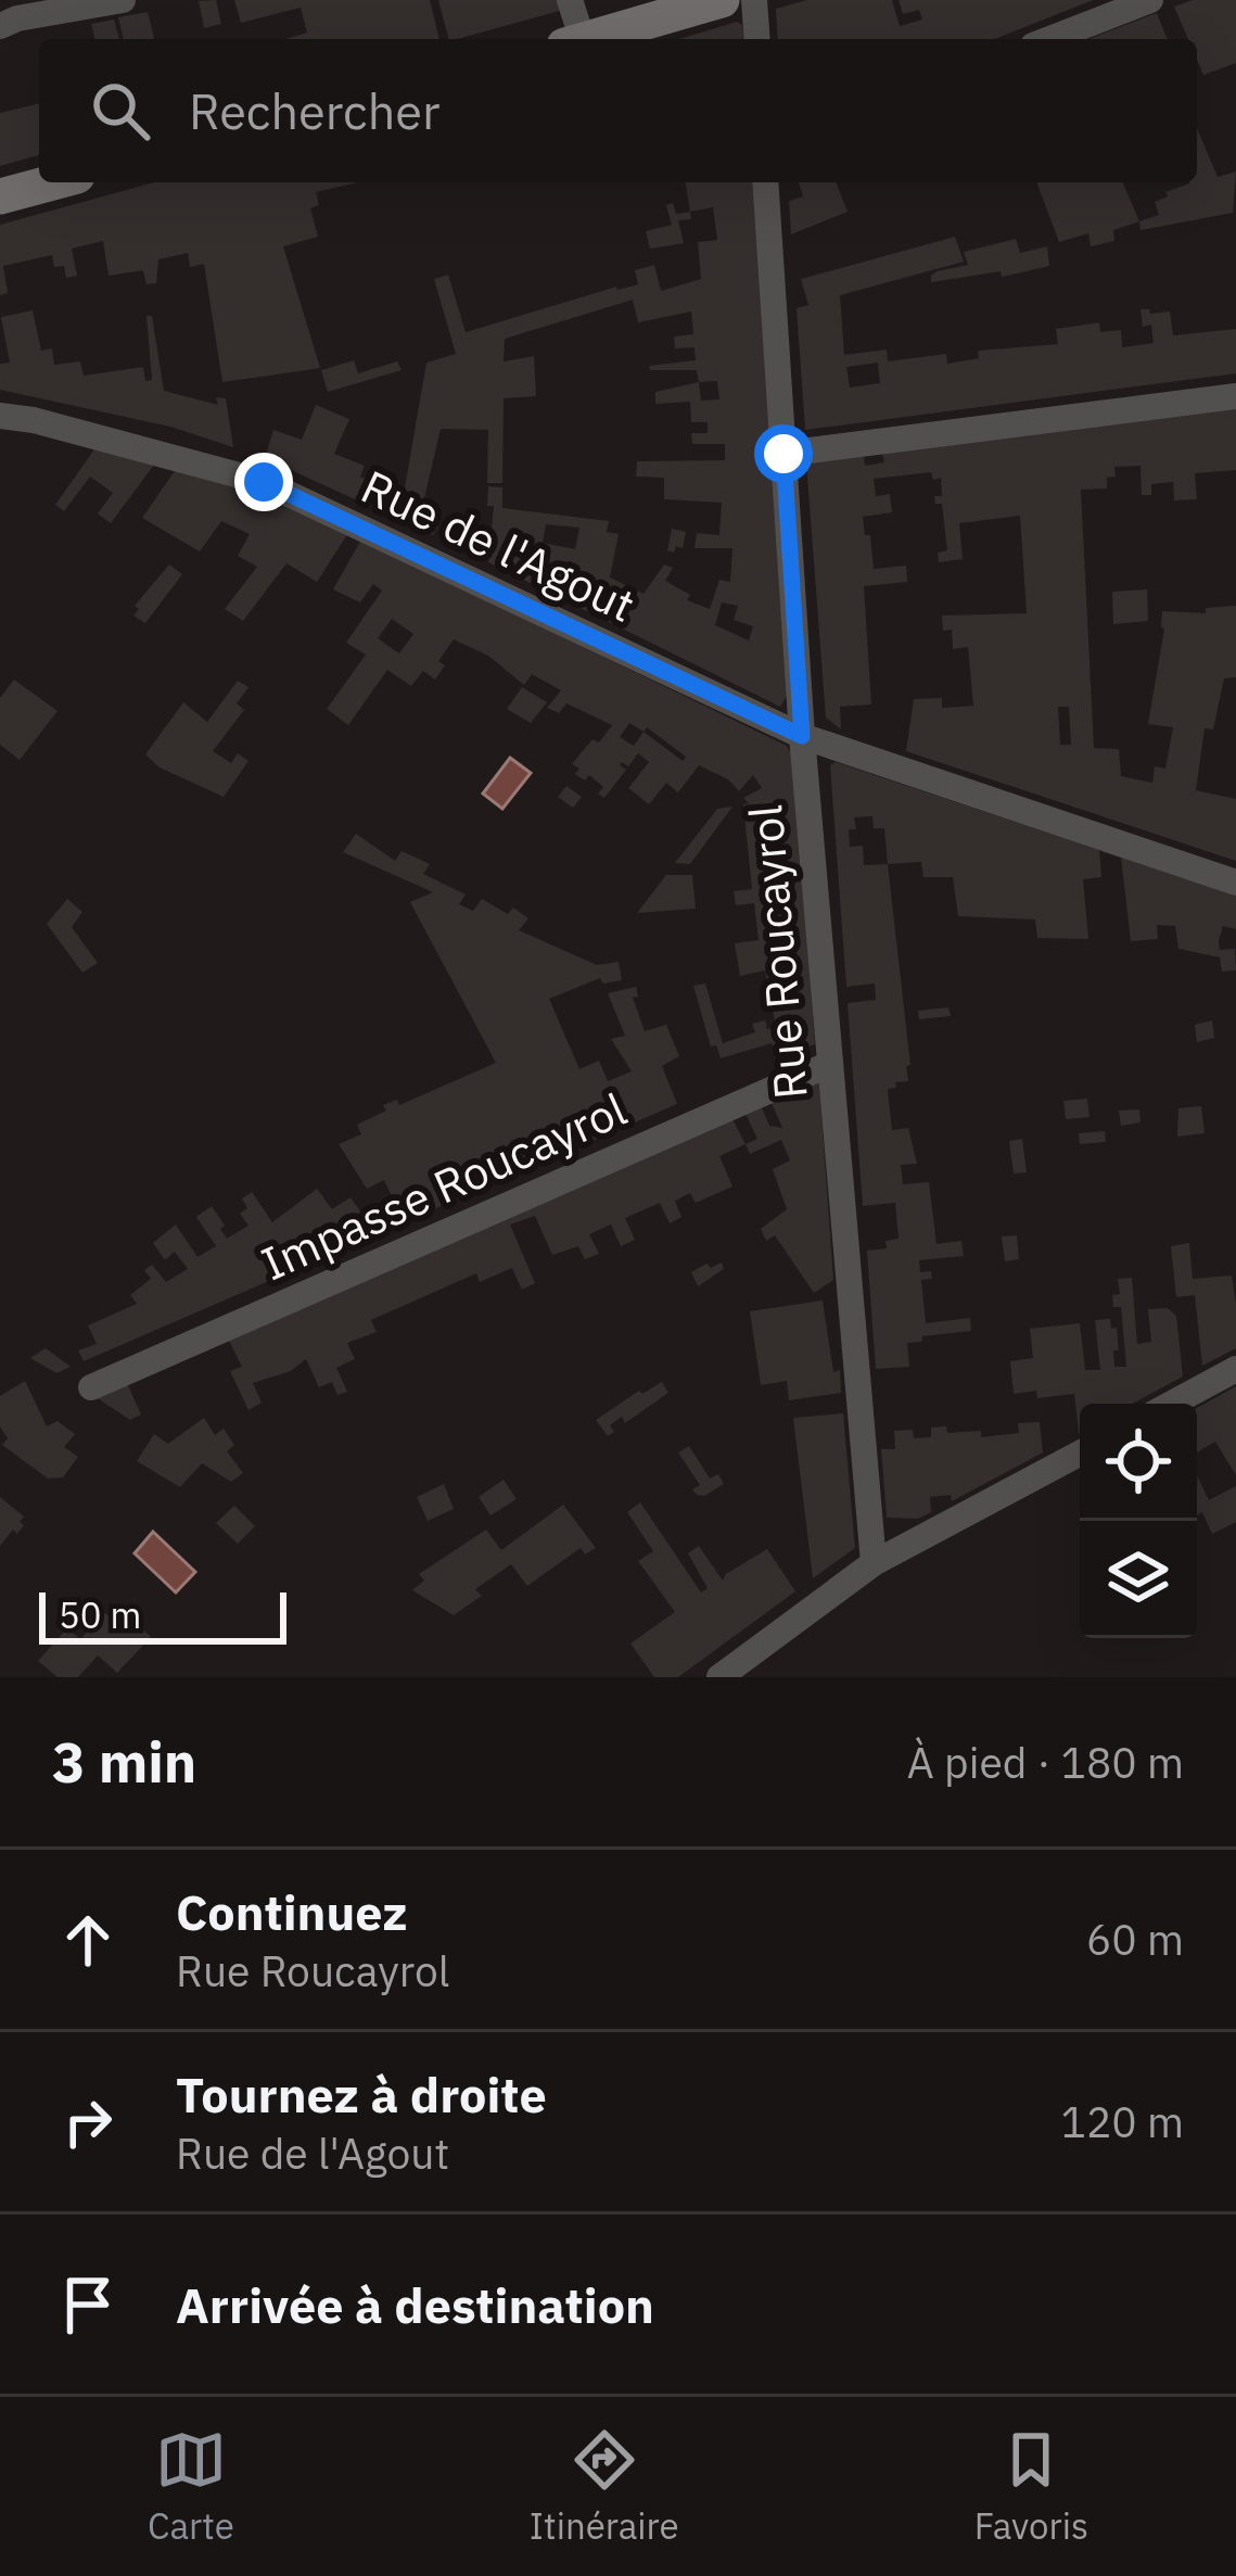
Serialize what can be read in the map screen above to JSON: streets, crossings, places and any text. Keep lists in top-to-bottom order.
{
  "streets": {
    "street": ["Rue de l'Agout", "Rue Roucayrol", "Impasse Roucayrol"]
  },
  "crossings": [
    ["Rue de l'Agout", "Rue Roucayrol"],
    ["Rue Roucayrol", "Impasse Roucayrol"]
  ],
  "scale_bar": "50 m",
  "page": {
    "search": "Rechercher",
    "scale": "50 m",
    "heading": ["3 min", "À pied · 180 m"],
    "list": [
      ["Continuez", "Rue Roucayrol", "60 m"],
      ["Tournez à droite", "Rue de l'Agout", "120 m"],
      "Arrivée à destination"
    ],
    "nav": ["Carte", "Itinéraire", "Favoris"]
  }
}
